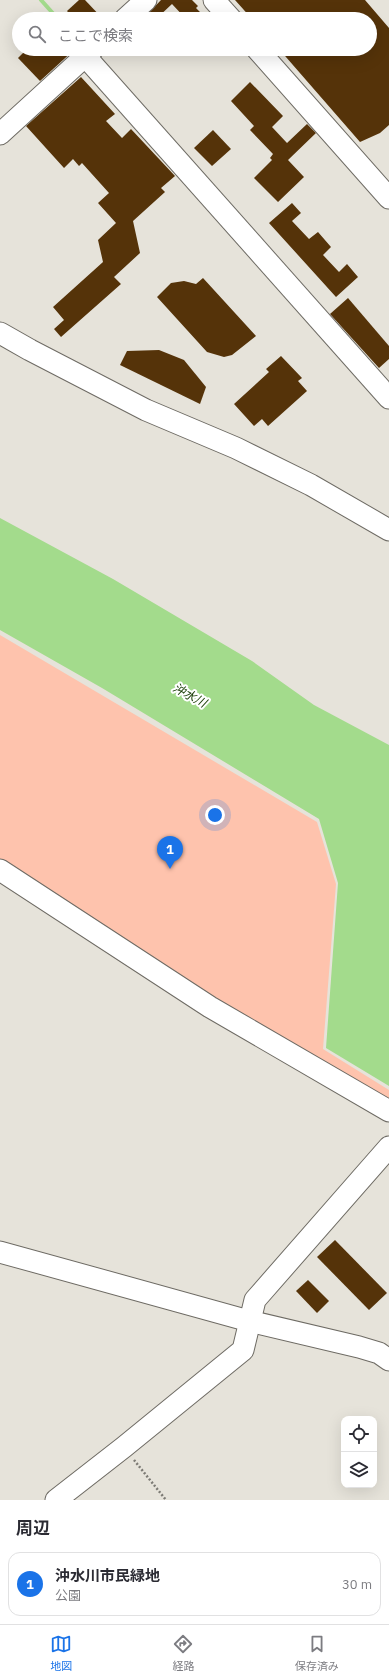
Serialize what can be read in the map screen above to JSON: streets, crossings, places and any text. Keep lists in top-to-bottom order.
{
  "water": ["沖水川"],
  "page": {
    "search": "ここで検索",
    "pins": "1",
    "heading": "周辺",
    "list": [
      {
        "mark": "1",
        "name": "沖水川市民緑地",
        "note": "公園",
        "value": "30 m"
      }
    ],
    "nav": ["地図", "経路", "保存済み"]
  }
}
